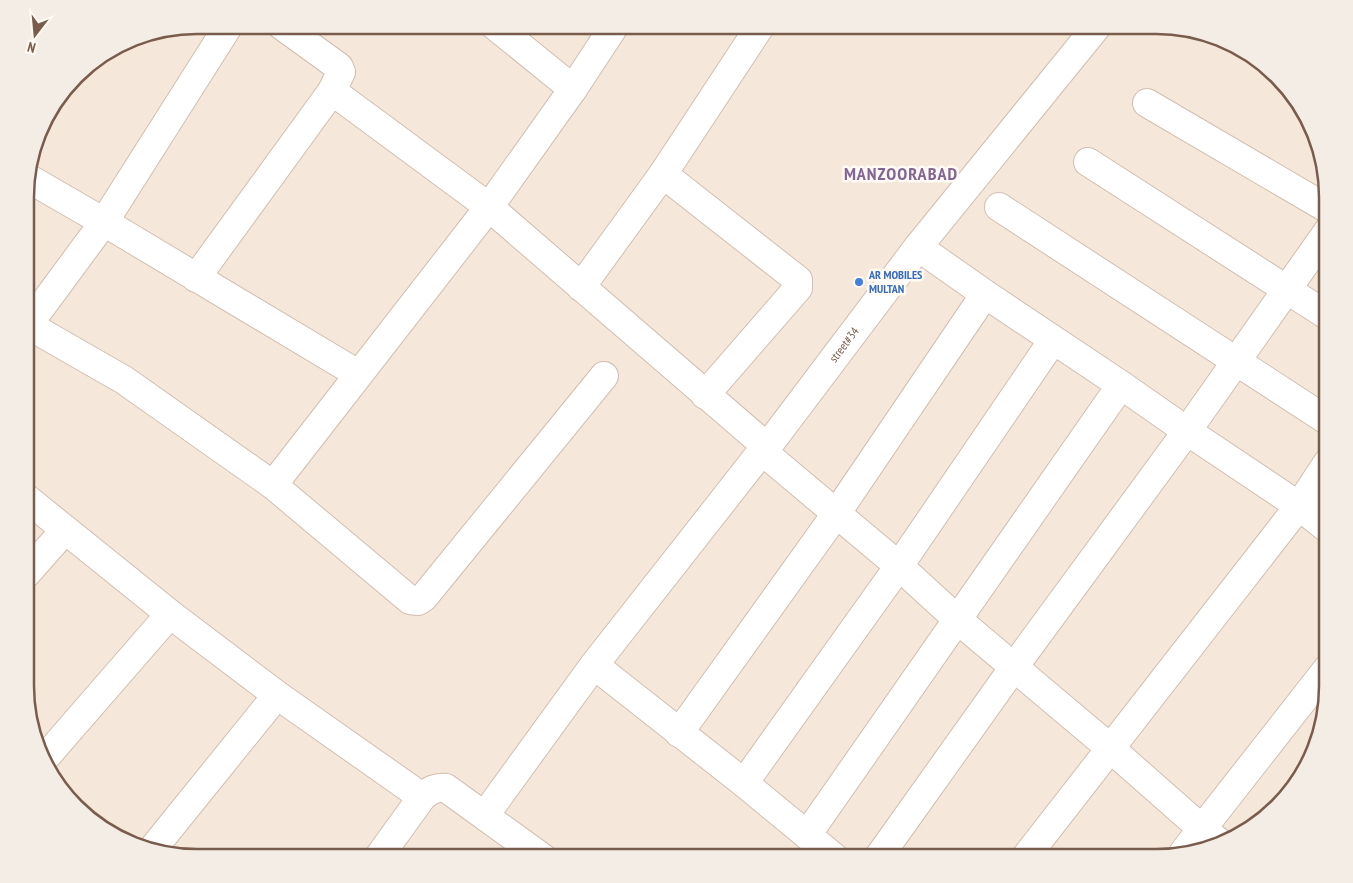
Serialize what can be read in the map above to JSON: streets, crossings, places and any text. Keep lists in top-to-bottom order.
{
  "streets": {
    "street": ["street#34"]
  },
  "districts": ["MANZOORABAD"],
  "places": ["AR MOBILES MULTAN"],
  "north": "bottom"
}
